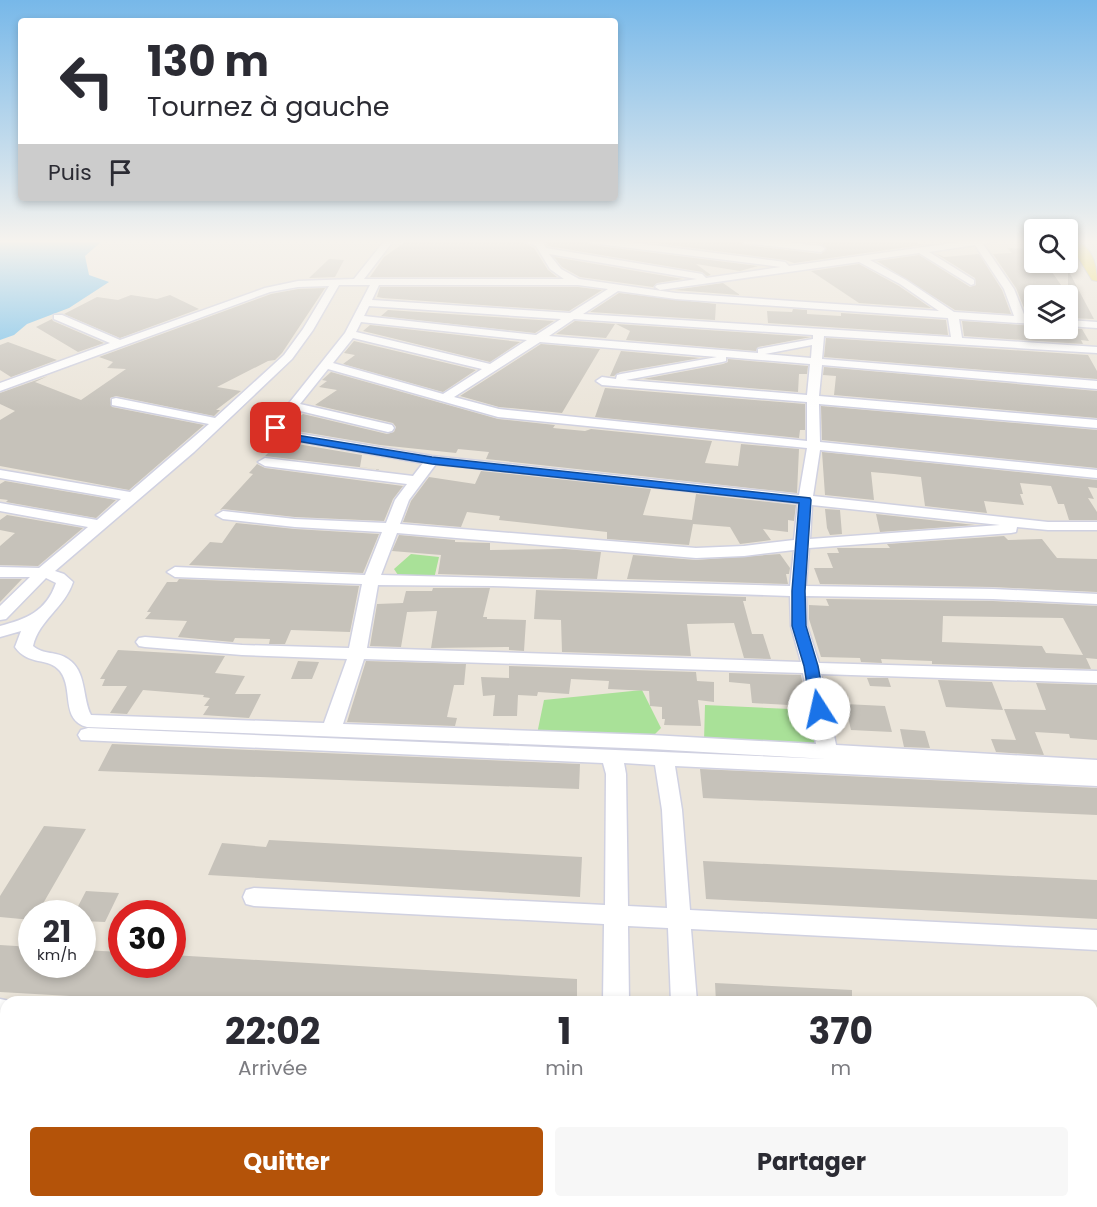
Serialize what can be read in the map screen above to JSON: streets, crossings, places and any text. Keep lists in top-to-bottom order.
{
  "page": {
    "turn": ["130 m", "Tournez à gauche"],
    "then": "Puis",
    "speed": "21 km/h",
    "limit": "30",
    "eta": [
      "22:02",
      "Arrivée",
      "1",
      "min",
      "370",
      "m"
    ],
    "buttons": ["Quitter", "Partager"]
  }
}
